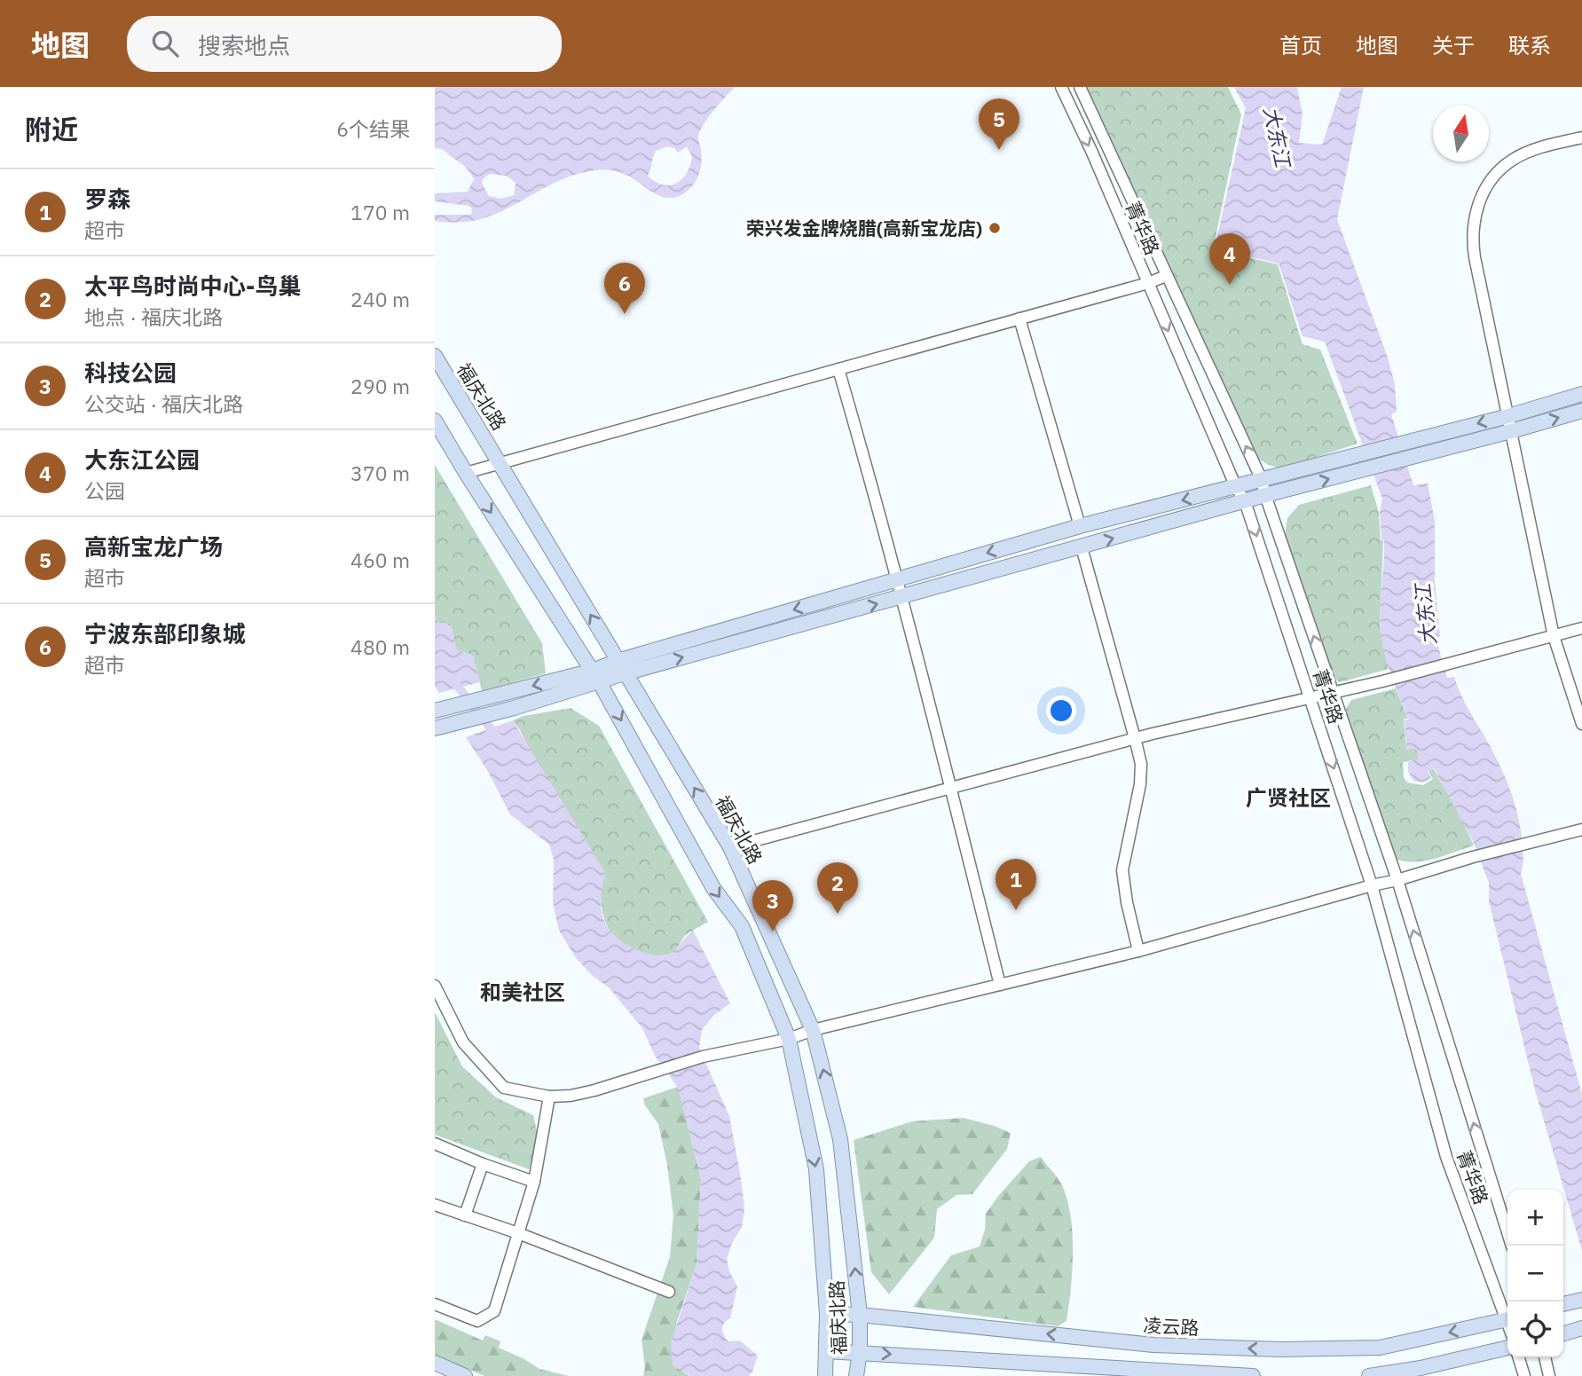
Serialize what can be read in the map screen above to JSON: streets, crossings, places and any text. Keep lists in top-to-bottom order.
{
  "streets": {
    "main road": ["福庆北路", "凌云路"],
    "street": ["菁华路"]
  },
  "crossings": [
    ["福庆北路", "凌云路"]
  ],
  "districts": ["广贤社区", "和美社区"],
  "water": ["大东江"],
  "places": ["荣兴发金牌烧腊(高新宝龙店)"],
  "north": "top",
  "page": {
    "header": "地图",
    "search": "搜索地点",
    "nav": [
      "首页",
      "地图",
      "关于",
      "联系"
    ],
    "heading": ["附近", "6个结果"],
    "pins": [
      "5",
      "4",
      "6",
      "1",
      "2",
      "3"
    ],
    "list": [
      {
        "mark": "1",
        "name": "罗森",
        "note": "超市",
        "value": "170 m"
      },
      {
        "mark": "2",
        "name": "太平鸟时尚中心-鸟巢",
        "note": "地点 · 福庆北路",
        "value": "240 m"
      },
      {
        "mark": "3",
        "name": "科技公园",
        "note": "公交站 · 福庆北路",
        "value": "290 m"
      },
      {
        "mark": "4",
        "name": "大东江公园",
        "note": "公园",
        "value": "370 m"
      },
      {
        "mark": "5",
        "name": "高新宝龙广场",
        "note": "超市",
        "value": "460 m"
      },
      {
        "mark": "6",
        "name": "宁波东部印象城",
        "note": "超市",
        "value": "480 m"
      }
    ],
    "map_buttons": ["+", "−"]
  }
}
